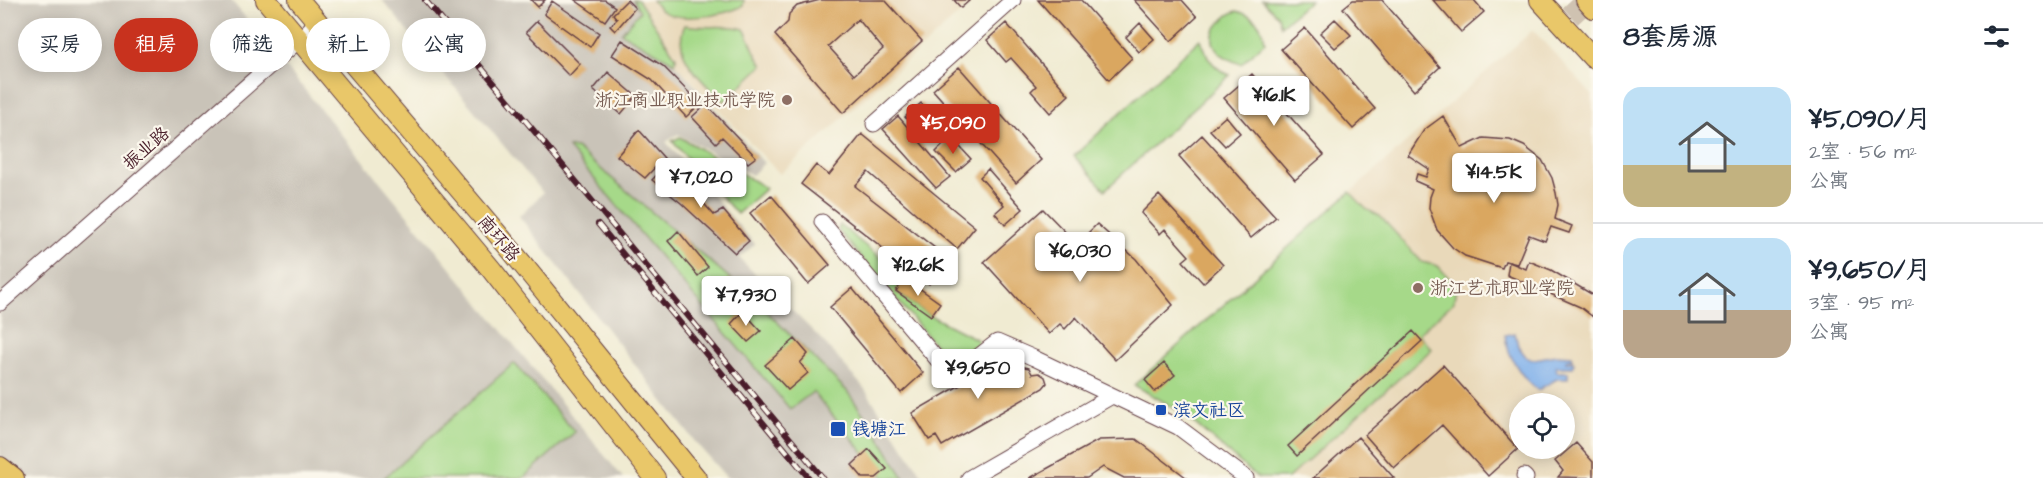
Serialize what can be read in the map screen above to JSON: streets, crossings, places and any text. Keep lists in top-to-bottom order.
{
  "streets": {
    "main road": ["南环路"],
    "street": ["振业路"]
  },
  "crossings": [
    ["振业路", "南环路"]
  ],
  "places": {
    "other": ["浙江商业职业技术学院", "浙江艺术职业学院"],
    "transit": ["滨文社区", "钱塘江"]
  },
  "page": {
    "heading": "8套房源",
    "chip": [
      "买房",
      "租房",
      "筛选",
      "新上",
      "公寓"
    ],
    "list": [
      {
        "name": "¥5,090/月",
        "note": "2室 · 56 m² · 公寓"
      },
      {
        "name": "¥9,650/月",
        "note": "3室 · 95 m² · 公寓"
      }
    ],
    "price": [
      "¥16.1K",
      "¥5,090",
      "¥14.5K",
      "¥7,020",
      "¥6,030",
      "¥12.6K",
      "¥7,930",
      "¥9,650"
    ]
  }
}
